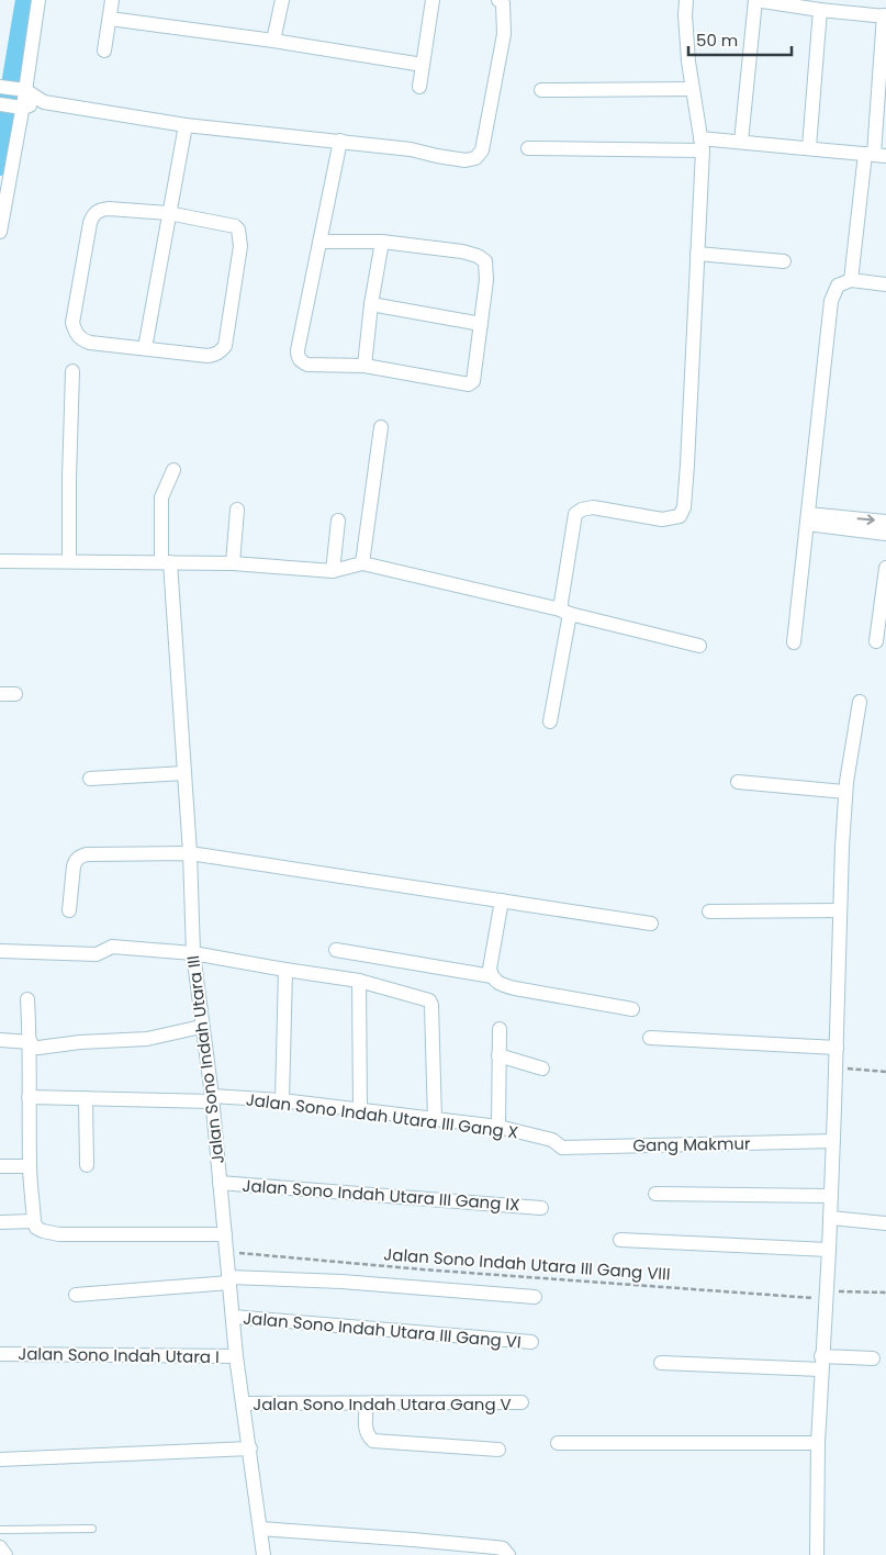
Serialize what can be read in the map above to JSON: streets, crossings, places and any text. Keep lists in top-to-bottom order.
{
  "streets": {
    "street": [
      "Jalan Sono Indah Utara III",
      "Jalan Sono Indah Utara III Gang X",
      "Gang Makmur",
      "Jalan Sono Indah Utara III Gang IX",
      "Jalan Sono Indah Utara III Gang VI",
      "Jalan Sono Indah Utara I",
      "Jalan Sono Indah Utara Gang V"
    ],
    "path": ["Jalan Sono Indah Utara III Gang VIII"]
  },
  "crossings": [
    ["Jalan Sono Indah Utara III", "Jalan Sono Indah Utara III Gang X"],
    ["Jalan Sono Indah Utara III", "Jalan Sono Indah Utara III Gang IX"],
    ["Jalan Sono Indah Utara III", "Jalan Sono Indah Utara III Gang VIII"],
    ["Jalan Sono Indah Utara III", "Jalan Sono Indah Utara III Gang VI"],
    ["Jalan Sono Indah Utara III", "Jalan Sono Indah Utara I"],
    ["Jalan Sono Indah Utara III", "Jalan Sono Indah Utara Gang V"],
    ["Jalan Sono Indah Utara III Gang X", "Gang Makmur"]
  ],
  "scale_bar": "50 m"
}
